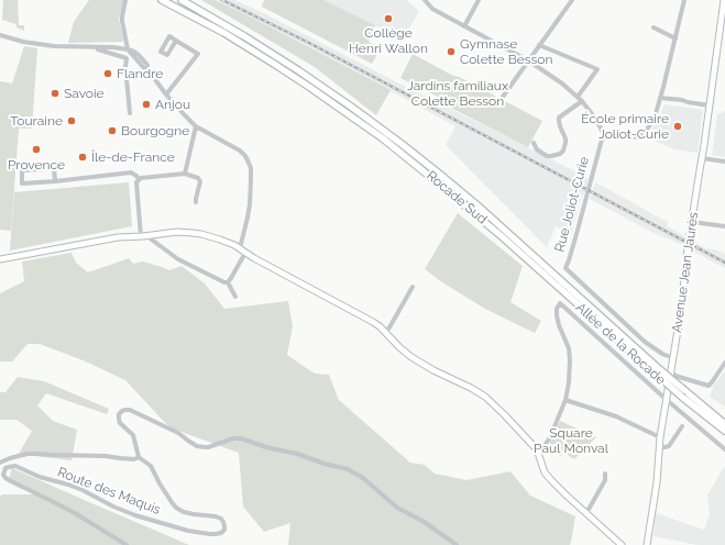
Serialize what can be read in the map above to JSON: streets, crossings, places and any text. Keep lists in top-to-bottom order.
{
  "streets": {
    "highway": ["Rocade Sud"],
    "main road": ["Avenue Jean Jaurès"],
    "street": ["Rue Joliot-Curie", "Allée de la Rocade", "Route des Maquis"]
  },
  "crossings": [
    ["Rue Joliot-Curie", "Avenue Jean Jaurès"],
    ["Avenue Jean Jaurès", "Allée de la Rocade"]
  ],
  "parks": ["Jardins familiaux Colette Besson", "Square Paul Monval"],
  "places": [
    "Collège Henri Wallon",
    "Gymnase Colette Besson",
    "Flandre",
    "Savoie",
    "Anjou",
    "Touraine",
    "École primaire Joliot-Curie",
    "Bourgogne",
    "Provence",
    "Île-de-France"
  ]
}
